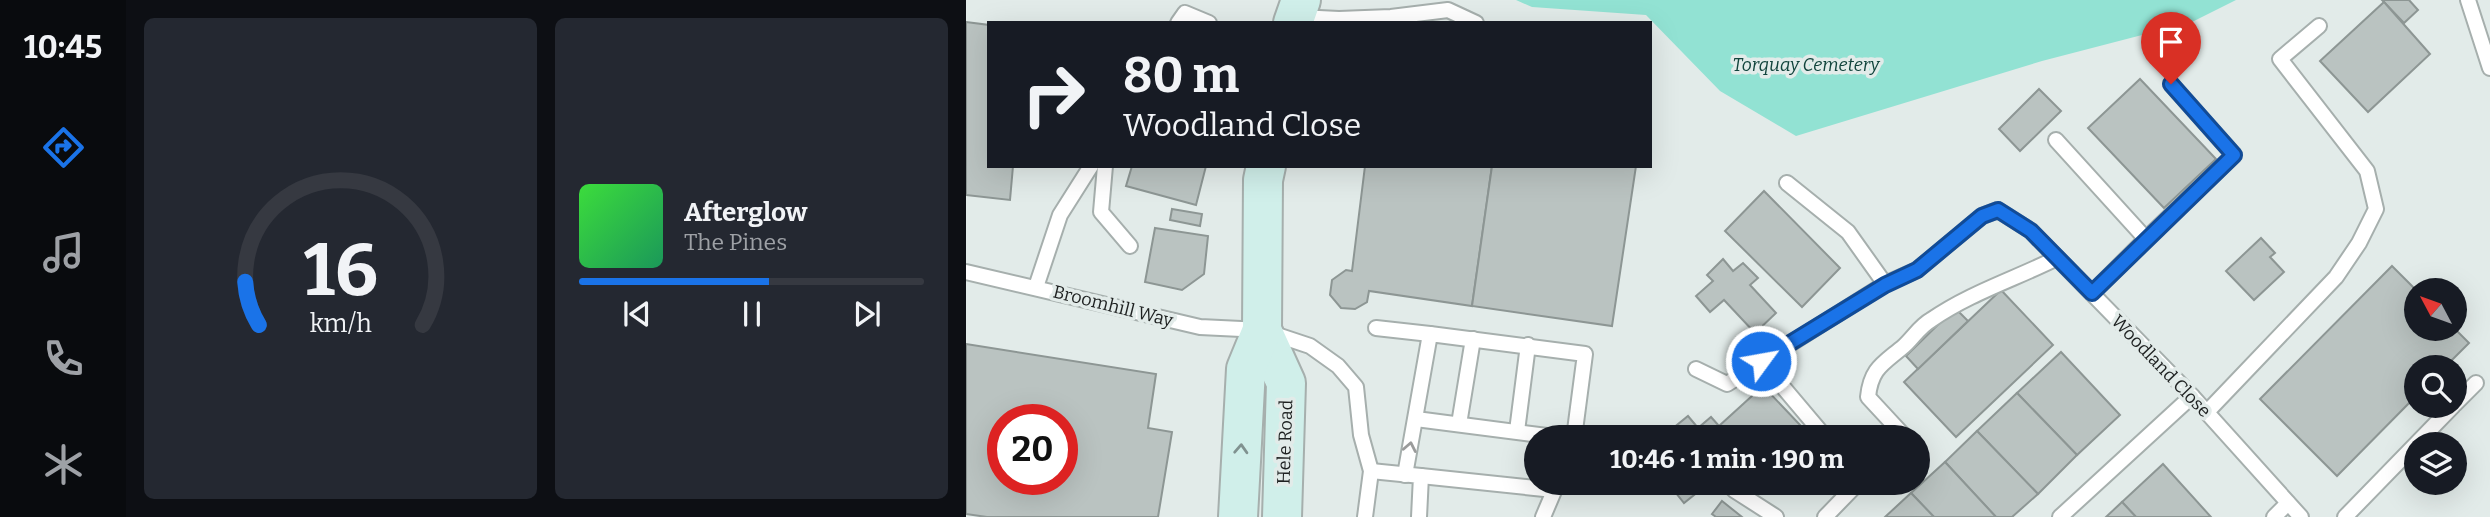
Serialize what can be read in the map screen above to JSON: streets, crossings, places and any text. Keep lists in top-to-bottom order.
{
  "streets": {
    "main road": ["Hele Road"],
    "lane": ["Broomhill Way", "Woodland Close"]
  },
  "crossings": [
    ["Broomhill Way", "Hele Road"]
  ],
  "parks": ["Torquay Cemetery"],
  "north": "top left",
  "page": {
    "tabs": "10:45",
    "turn": ["80 m", "Woodland Close"],
    "song": ["Afterglow", "The Pines"],
    "limit": "20",
    "trip": "10:46 · 1 min · 190 m",
    "gauge": ["16", "km/h"]
  }
}
